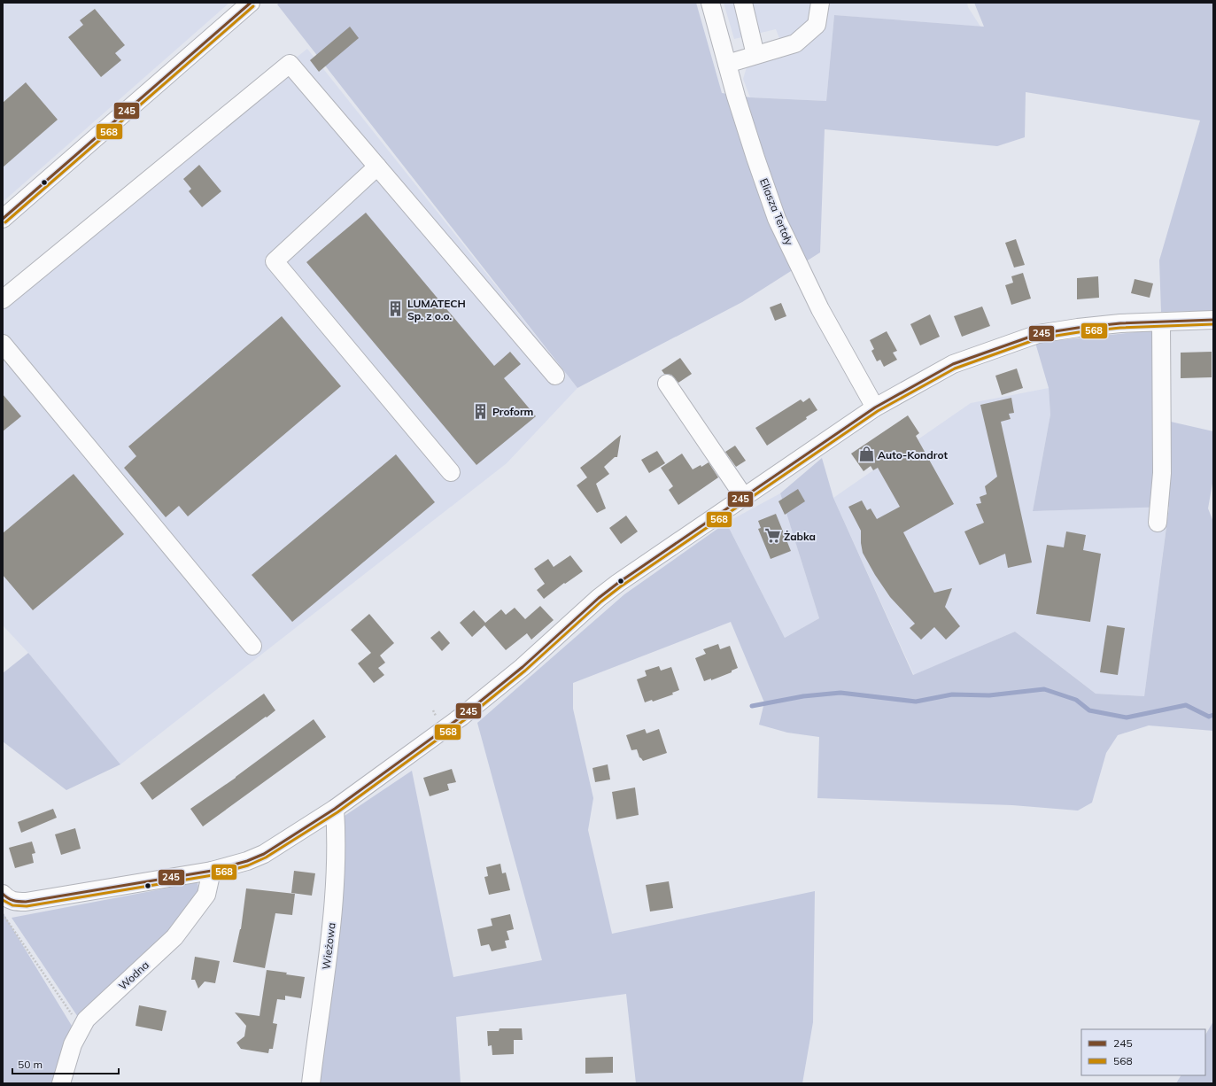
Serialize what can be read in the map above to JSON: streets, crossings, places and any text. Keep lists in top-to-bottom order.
{
  "streets": {
    "street": ["Eliasza Tertoły", "Wieżowa", "Wodna"]
  },
  "places": {
    "building": ["LUMATECH Sp. z o.o.", "Proform"],
    "shop": ["Auto-Kondrot"],
    "supermarket": ["Żabka"]
  },
  "lines": ["transit line 245", "transit line 568"],
  "legend": ["245", "568"],
  "scale_bar": "50 m"
}
